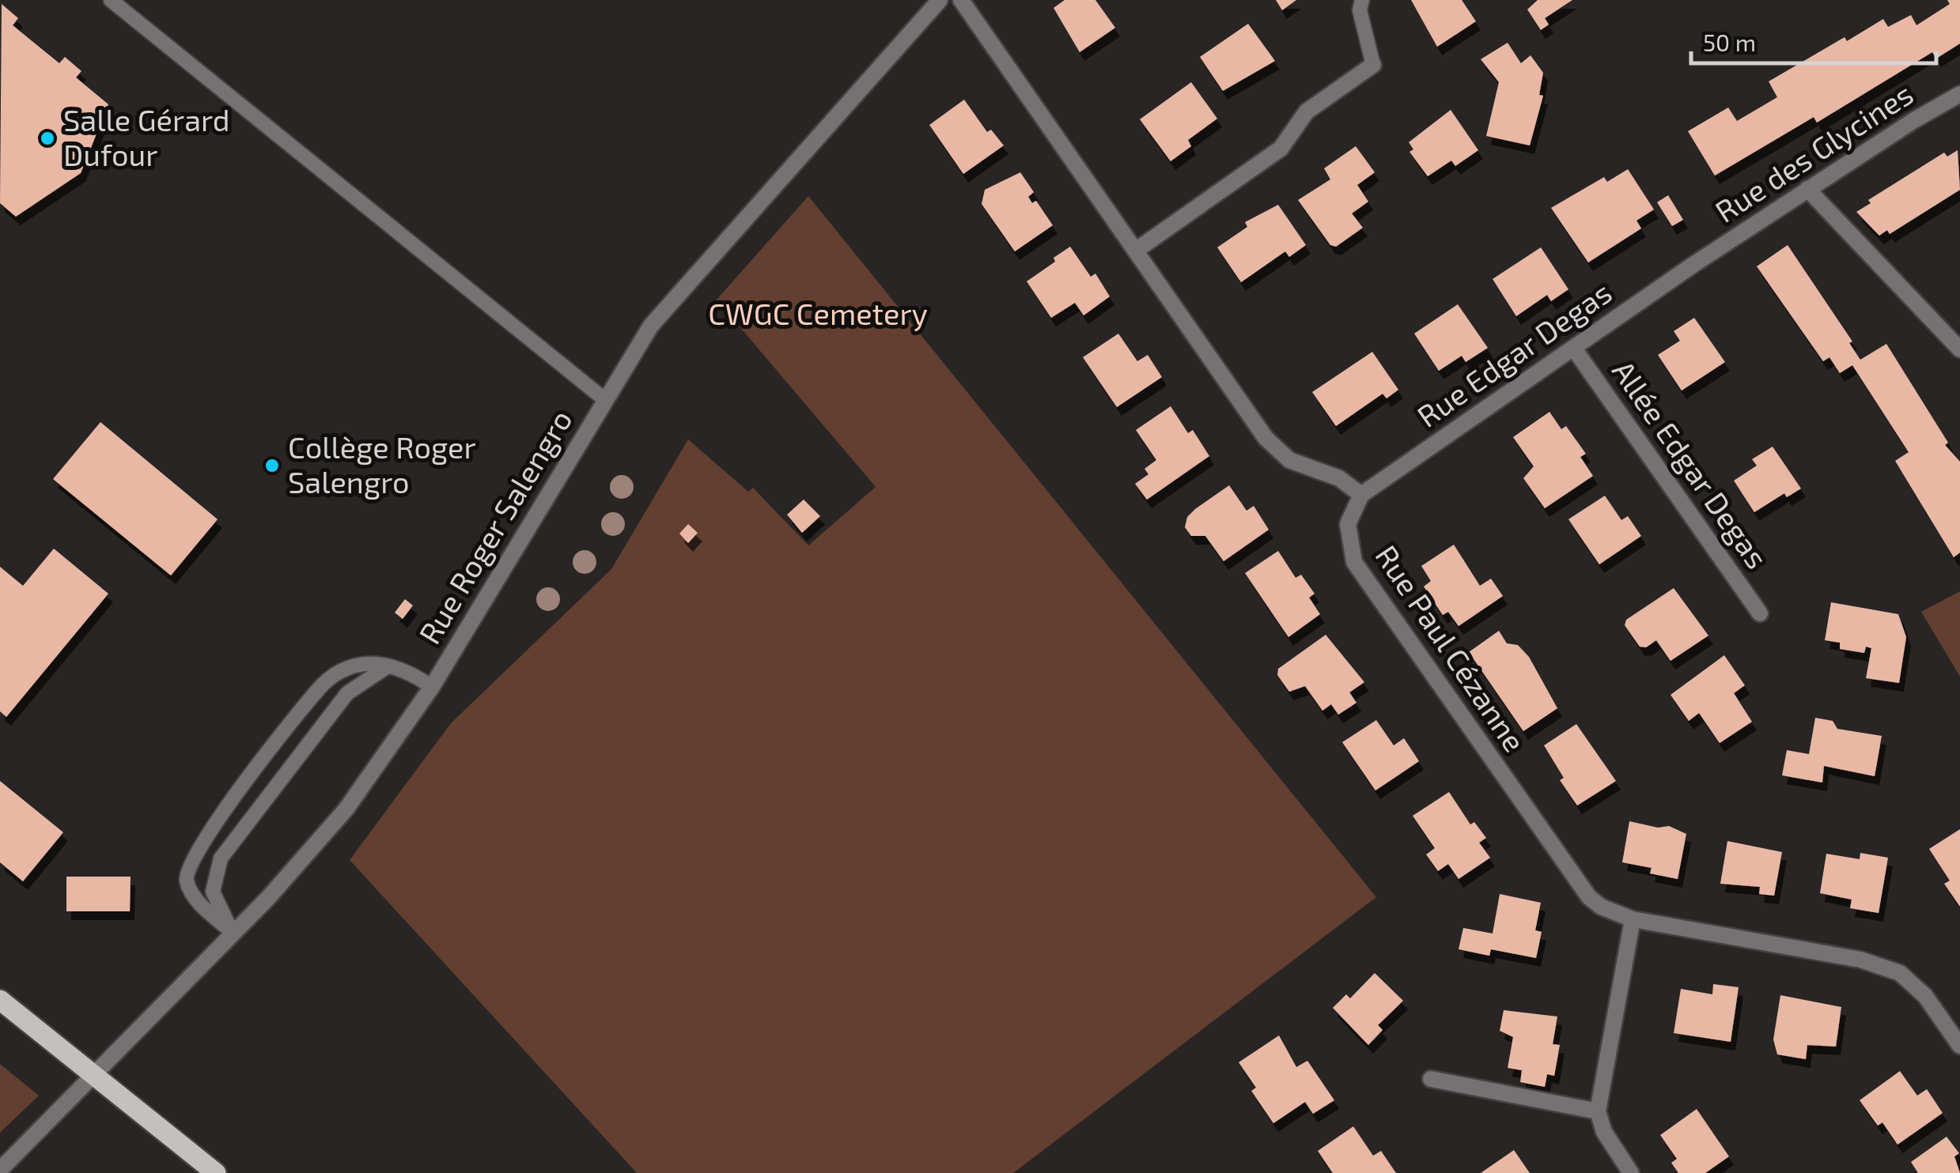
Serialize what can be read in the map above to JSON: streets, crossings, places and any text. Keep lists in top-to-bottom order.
{
  "streets": {
    "street": [
      "Rue des Glycines",
      "Rue Edgar Degas",
      "Allée Edgar Degas",
      "Rue Roger Salengro",
      "Rue Paul Cézanne"
    ]
  },
  "crossings": [
    ["Rue des Glycines", "Rue Edgar Degas"],
    ["Rue Edgar Degas", "Allée Edgar Degas"],
    ["Rue Edgar Degas", "Rue Paul Cézanne"]
  ],
  "parks": ["CWGC Cemetery"],
  "places": ["Salle Gérard Dufour", "Collège Roger Salengro"],
  "scale_bar": "50 m"
}
